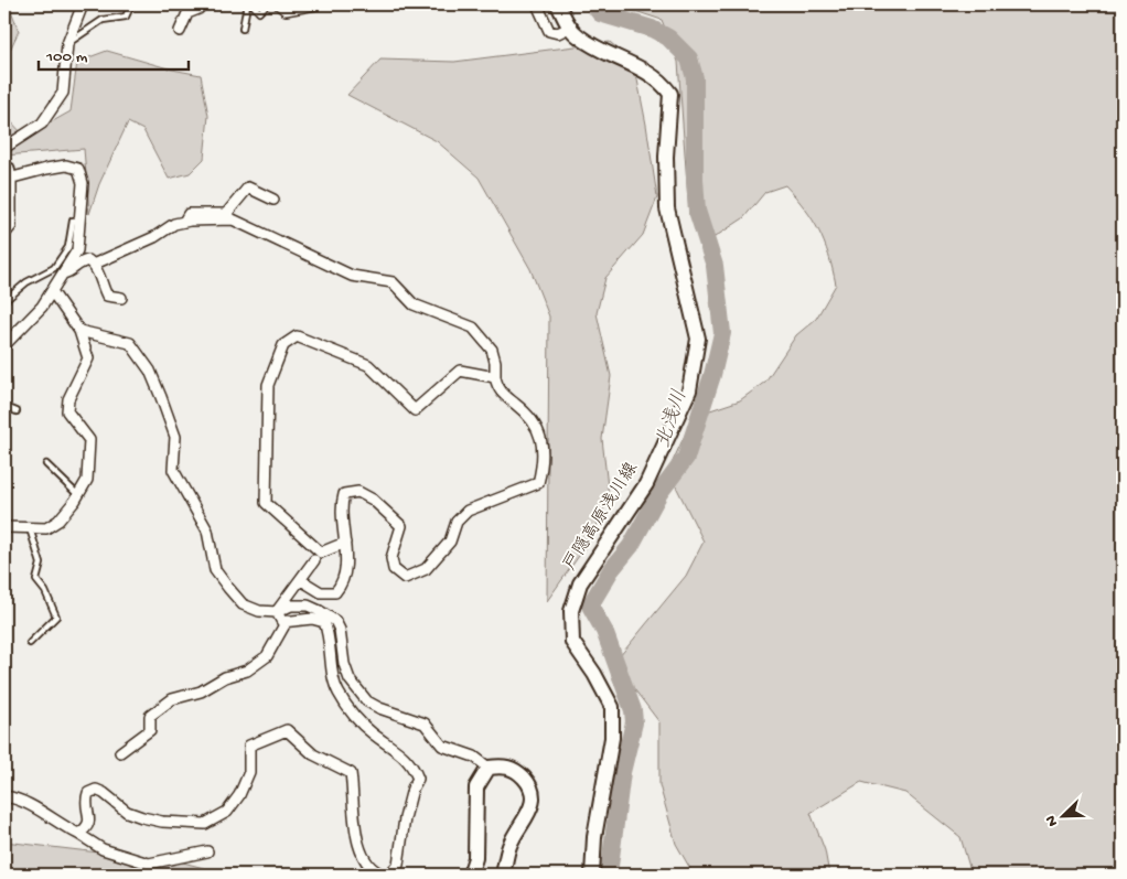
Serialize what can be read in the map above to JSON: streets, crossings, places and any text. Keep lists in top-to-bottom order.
{
  "streets": {
    "main road": ["戸隠高原浅川線"]
  },
  "water": ["北浅川"],
  "scale_bar": "100 m",
  "north": "bottom left"
}
